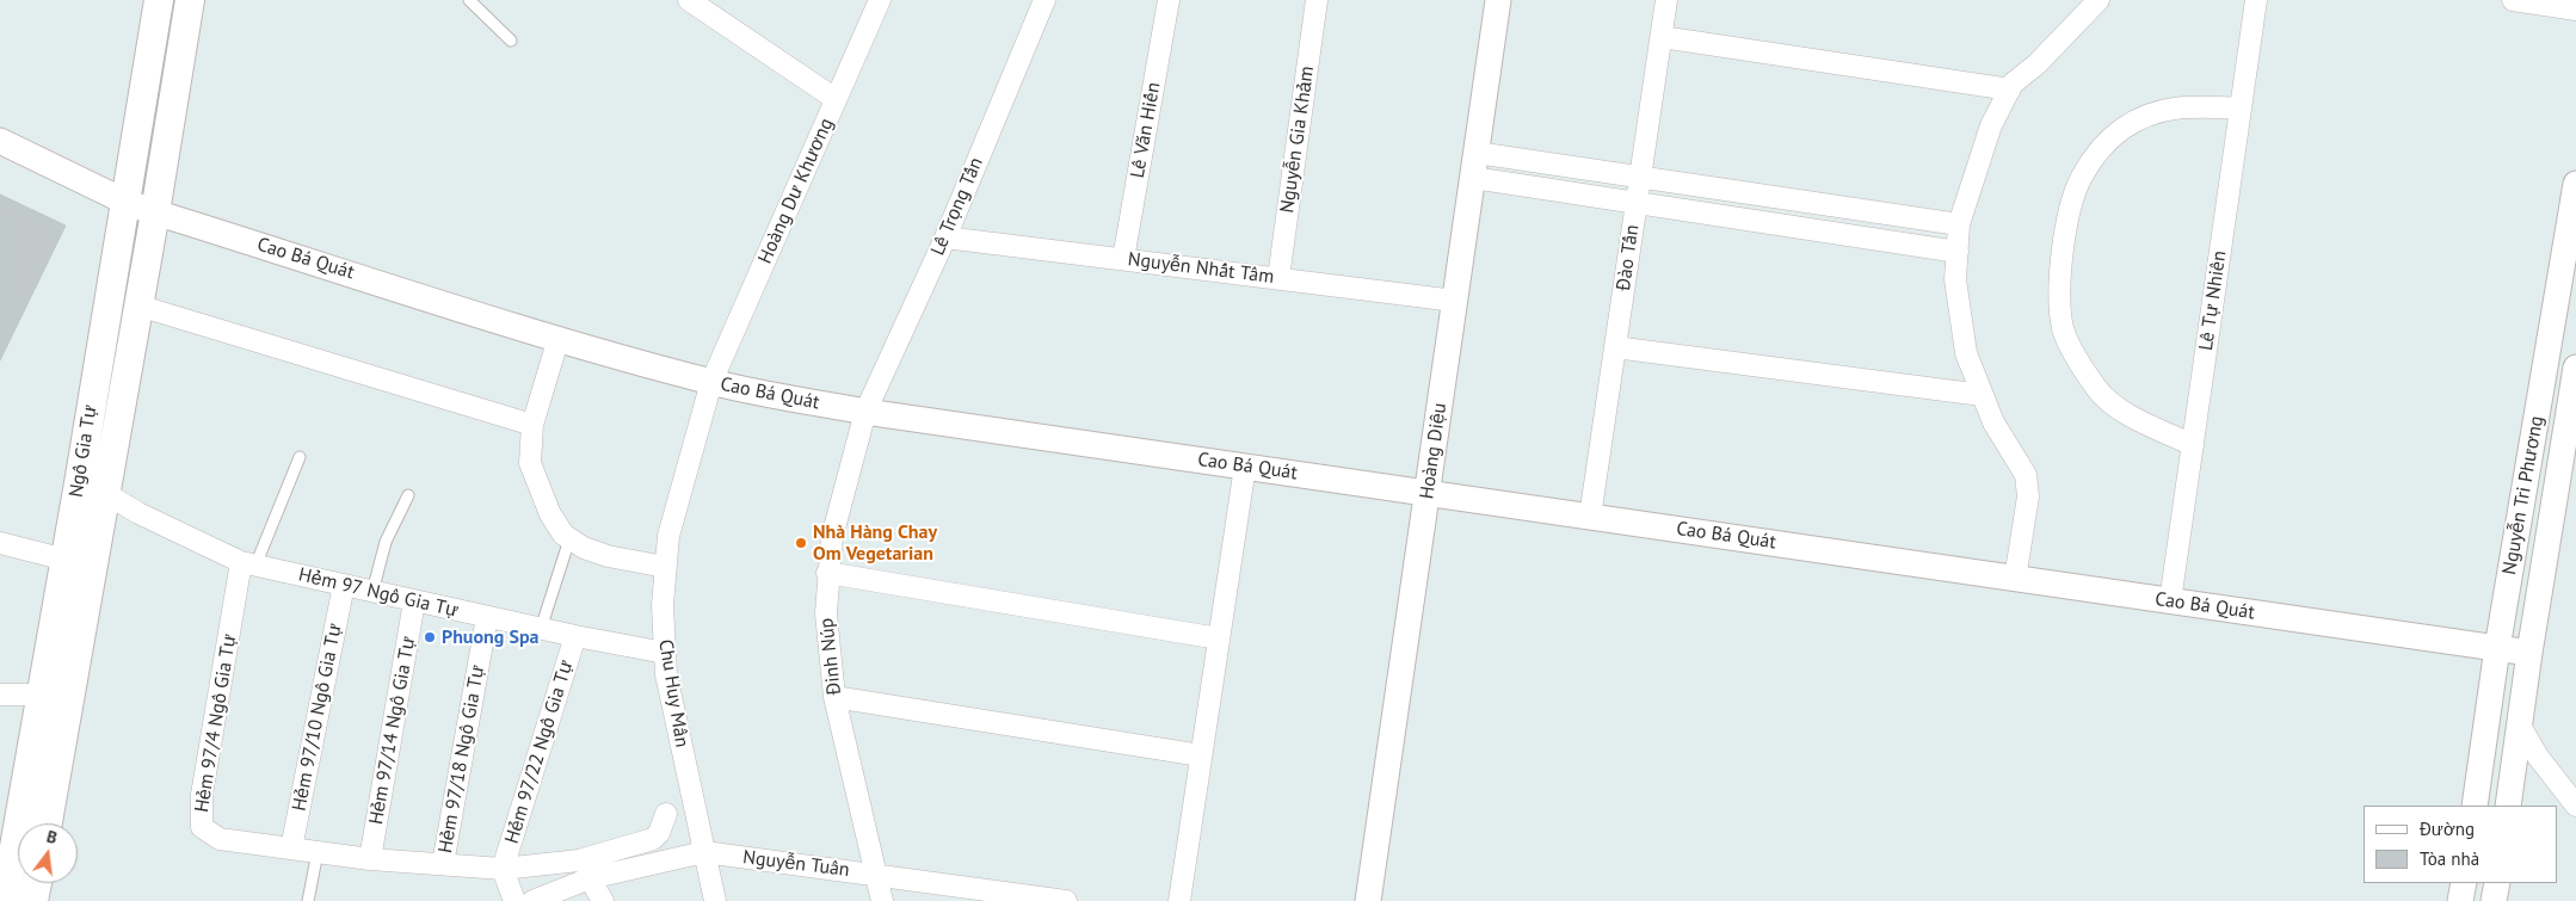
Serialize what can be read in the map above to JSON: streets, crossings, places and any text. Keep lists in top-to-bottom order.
{
  "streets": {
    "main road": ["Ngô Gia Tự"],
    "street": [
      "Lê Văn Hiến",
      "Nguyễn Gia Khảm",
      "Hoàng Dư Khương",
      "Lê Trọng Tấn",
      "Đào Tấn",
      "Cao Bá Quát",
      "Nguyễn Nhất Tâm",
      "Lê Tự Nhiên",
      "Hoàng Diệu",
      "Nguyễn Tri Phương",
      "Hẻm 97 Ngô Gia Tự",
      "Đinh Núp",
      "Chu Huy Mân",
      "Hẻm 97/10 Ngô Gia Tự",
      "Hẻm 97/4 Ngô Gia Tự",
      "Hẻm 97/14 Ngô Gia Tự",
      "Hẻm 97/22 Ngô Gia Tự",
      "Hẻm 97/18 Ngô Gia Tự",
      "Nguyễn Tuân"
    ]
  },
  "crossings": [
    ["Lê Văn Hiến", "Nguyễn Nhất Tâm"],
    ["Nguyễn Gia Khảm", "Nguyễn Nhất Tâm"],
    ["Hoàng Dư Khương", "Cao Bá Quát"],
    ["Hoàng Dư Khương", "Chu Huy Mân"],
    ["Lê Trọng Tấn", "Cao Bá Quát"],
    ["Lê Trọng Tấn", "Nguyễn Nhất Tâm"],
    ["Lê Trọng Tấn", "Đinh Núp"],
    ["Đào Tấn", "Cao Bá Quát"],
    ["Cao Bá Quát", "Lê Tự Nhiên"],
    ["Cao Bá Quát", "Ngô Gia Tự"],
    ["Cao Bá Quát", "Hoàng Diệu"],
    ["Cao Bá Quát", "Nguyễn Tri Phương"],
    ["Cao Bá Quát", "Đinh Núp"],
    ["Cao Bá Quát", "Chu Huy Mân"],
    ["Nguyễn Nhất Tâm", "Hoàng Diệu"],
    ["Ngô Gia Tự", "Hẻm 97 Ngô Gia Tự"],
    ["Hẻm 97 Ngô Gia Tự", "Chu Huy Mân"],
    ["Hẻm 97 Ngô Gia Tự", "Hẻm 97/10 Ngô Gia Tự"],
    ["Hẻm 97 Ngô Gia Tự", "Hẻm 97/4 Ngô Gia Tự"],
    ["Hẻm 97 Ngô Gia Tự", "Hẻm 97/14 Ngô Gia Tự"],
    ["Hẻm 97 Ngô Gia Tự", "Hẻm 97/22 Ngô Gia Tự"],
    ["Hẻm 97 Ngô Gia Tự", "Hẻm 97/18 Ngô Gia Tự"],
    ["Đinh Núp", "Nguyễn Tuân"],
    ["Chu Huy Mân", "Nguyễn Tuân"],
    ["Hẻm 97/10 Ngô Gia Tự", "Hẻm 97/4 Ngô Gia Tự"],
    ["Hẻm 97/4 Ngô Gia Tự", "Hẻm 97/14 Ngô Gia Tự"],
    ["Hẻm 97/4 Ngô Gia Tự", "Hẻm 97/22 Ngô Gia Tự"],
    ["Hẻm 97/4 Ngô Gia Tự", "Hẻm 97/18 Ngô Gia Tự"]
  ],
  "places": ["Nhà Hàng Chay Om Vegetarian", "Phuong Spa"],
  "legend": ["Đường", "Tòa nhà"],
  "north": "top"
}
